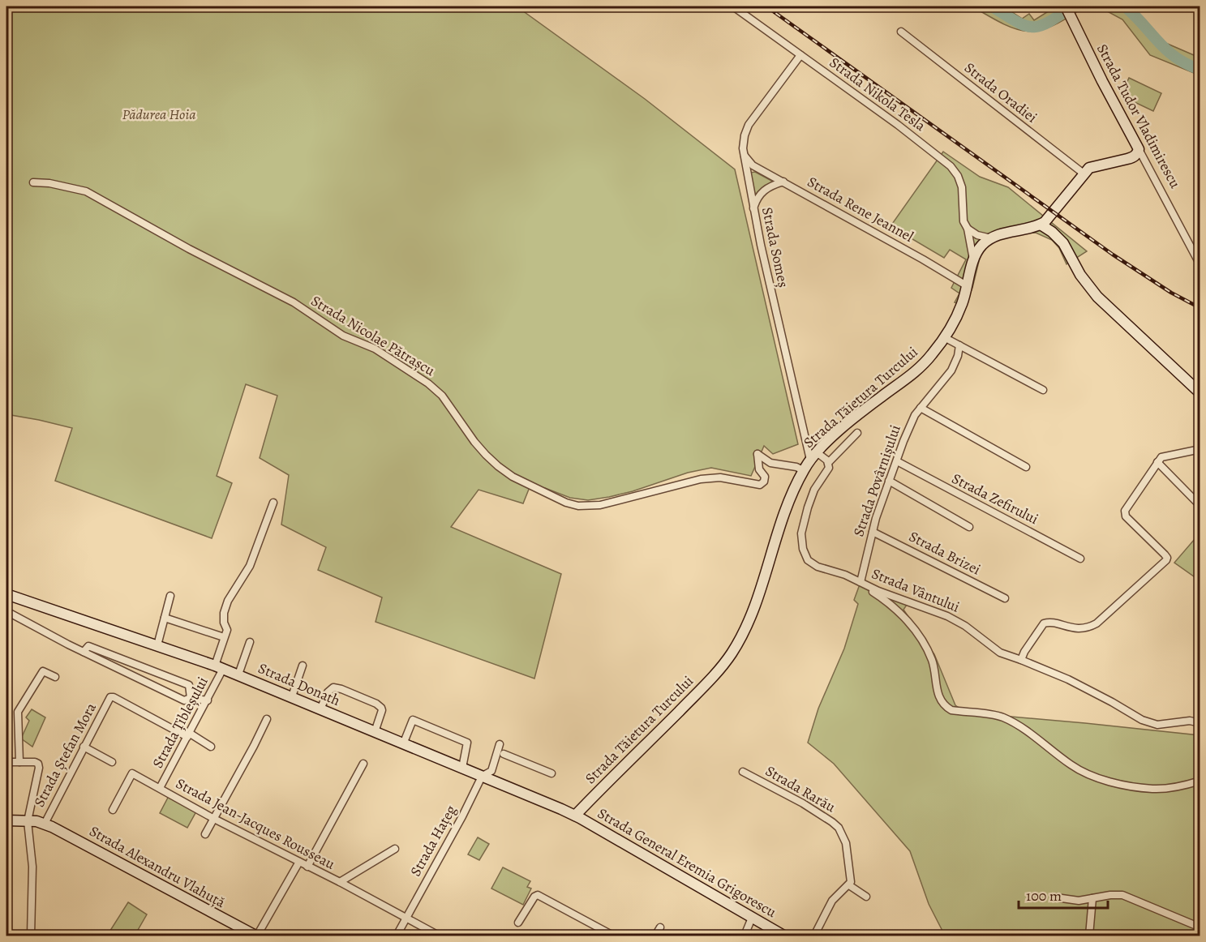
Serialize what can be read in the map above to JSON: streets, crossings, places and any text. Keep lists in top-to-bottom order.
{
  "streets": {
    "main road": [
      "Strada Tudor Vladimirescu",
      "Strada Tăietura Turcului",
      "Strada Donath",
      "Strada General Eremia Grigorescu",
      "Strada Alexandru Vlahuță"
    ],
    "street": [
      "Strada Oradiei",
      "Strada Nikola Tesla",
      "Strada Rene Jeannel",
      "Strada Someș",
      "Strada Nicolae Pătrașcu",
      "Strada Povârnișului",
      "Strada Zefirului",
      "Strada Brizei",
      "Strada Vântului",
      "Strada Țibleșului",
      "Strada Ștefan Mora",
      "Strada Rarău",
      "Strada Jean-Jacques Rousseau",
      "Strada Hațeg"
    ]
  },
  "crossings": [
    ["Strada Nikola Tesla", "Strada Someș"],
    ["Strada Nikola Tesla", "Strada Tăietura Turcului"],
    ["Strada Rene Jeannel", "Strada Someș"],
    ["Strada Rene Jeannel", "Strada Tăietura Turcului"],
    ["Strada Someș", "Strada Tăietura Turcului"],
    ["Strada Nicolae Pătrașcu", "Strada Tăietura Turcului"],
    ["Strada Tăietura Turcului", "Strada Donath"],
    ["Strada Tăietura Turcului", "Strada General Eremia Grigorescu"],
    ["Strada Povârnișului", "Strada Zefirului"],
    ["Strada Povârnișului", "Strada Brizei"],
    ["Strada Povârnișului", "Strada Vântului"],
    ["Strada Donath", "Strada Țibleșului"],
    ["Strada Donath", "Strada Hațeg"],
    ["Strada Donath", "Strada General Eremia Grigorescu"],
    ["Strada Țibleșului", "Strada Ștefan Mora"],
    ["Strada Țibleșului", "Strada Jean-Jacques Rousseau"],
    ["Strada Ștefan Mora", "Strada Alexandru Vlahuță"]
  ],
  "parks": ["Pădurea Hoia"],
  "scale_bar": "100 m"
}
